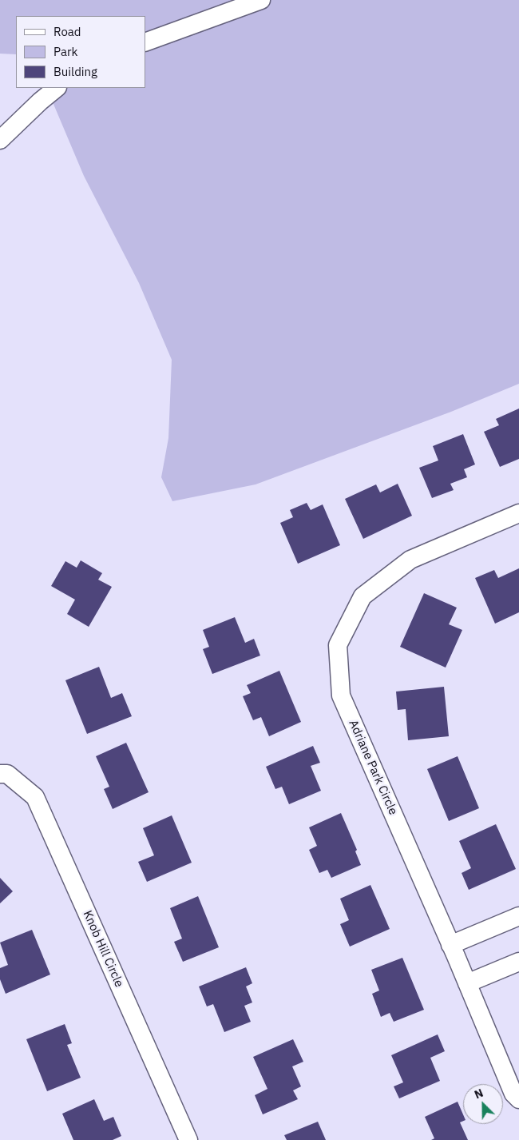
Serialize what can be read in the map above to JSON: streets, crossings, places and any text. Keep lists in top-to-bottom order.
{
  "streets": {
    "street": ["Adriane Park Circle", "Knob Hill Circle"]
  },
  "legend": ["Road", "Park", "Building"],
  "north": "top left"
}
